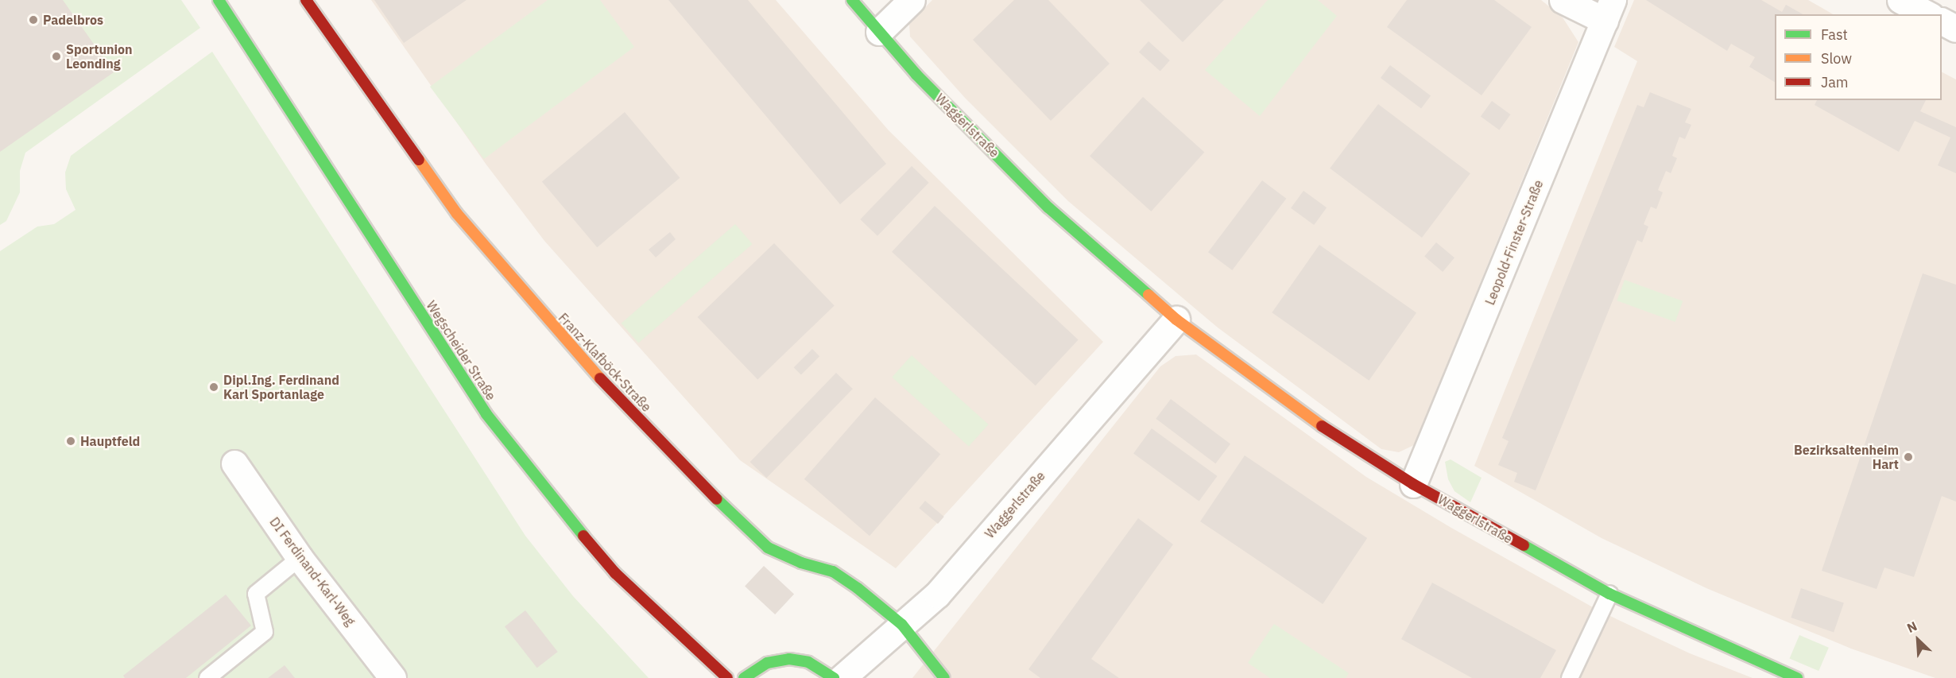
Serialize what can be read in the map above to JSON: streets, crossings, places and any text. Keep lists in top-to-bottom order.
{
  "streets": {
    "street": [
      "Waggerlstraße",
      "Leopold-Finster-Straße",
      "Wegscheider Straße",
      "Franz-Klafböck-Straße",
      "DI Ferdinand-Karl-Weg"
    ]
  },
  "crossings": [
    ["Waggerlstraße", "Leopold-Finster-Straße"],
    ["Waggerlstraße", "Franz-Klafböck-Straße"]
  ],
  "places": [
    "Padelbros",
    "Sportunion Leonding",
    "Dipl.Ing. Ferdinand Karl Sportanlage",
    "Hauptfeld",
    "Bezirksaltenheim Hart"
  ],
  "legend": ["Fast", "Slow", "Jam"],
  "north": "top left"
}
